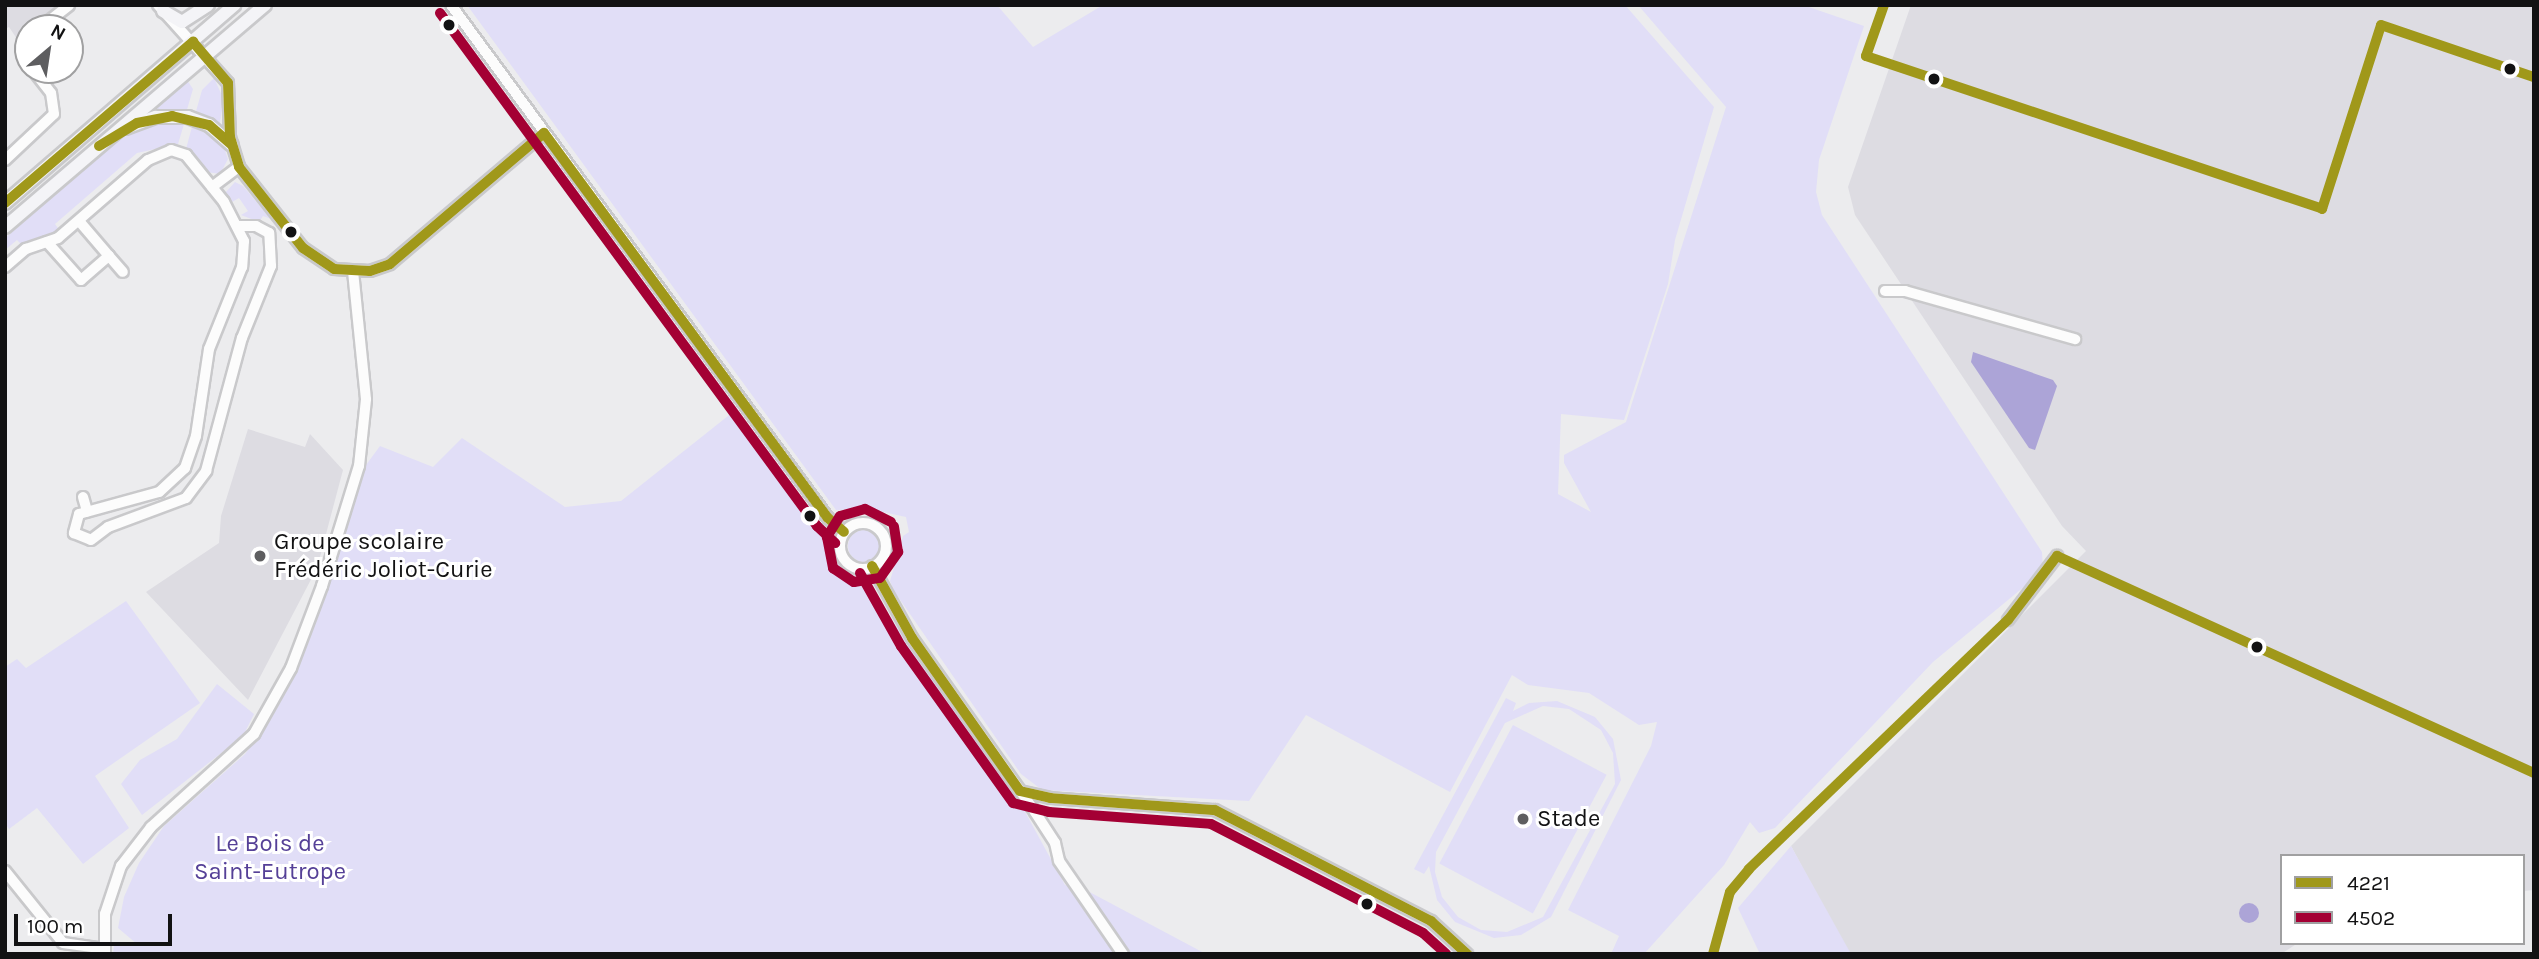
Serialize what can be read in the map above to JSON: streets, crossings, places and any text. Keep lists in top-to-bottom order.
{
  "parks": ["Le Bois de Saint-Eutrope"],
  "places": ["Groupe scolaire Frédéric Joliot-Curie", "Stade"],
  "lines": ["transit line 4221", "transit line 4502"],
  "legend": ["4221", "4502"],
  "scale_bar": "100 m",
  "north": "top right"
}
